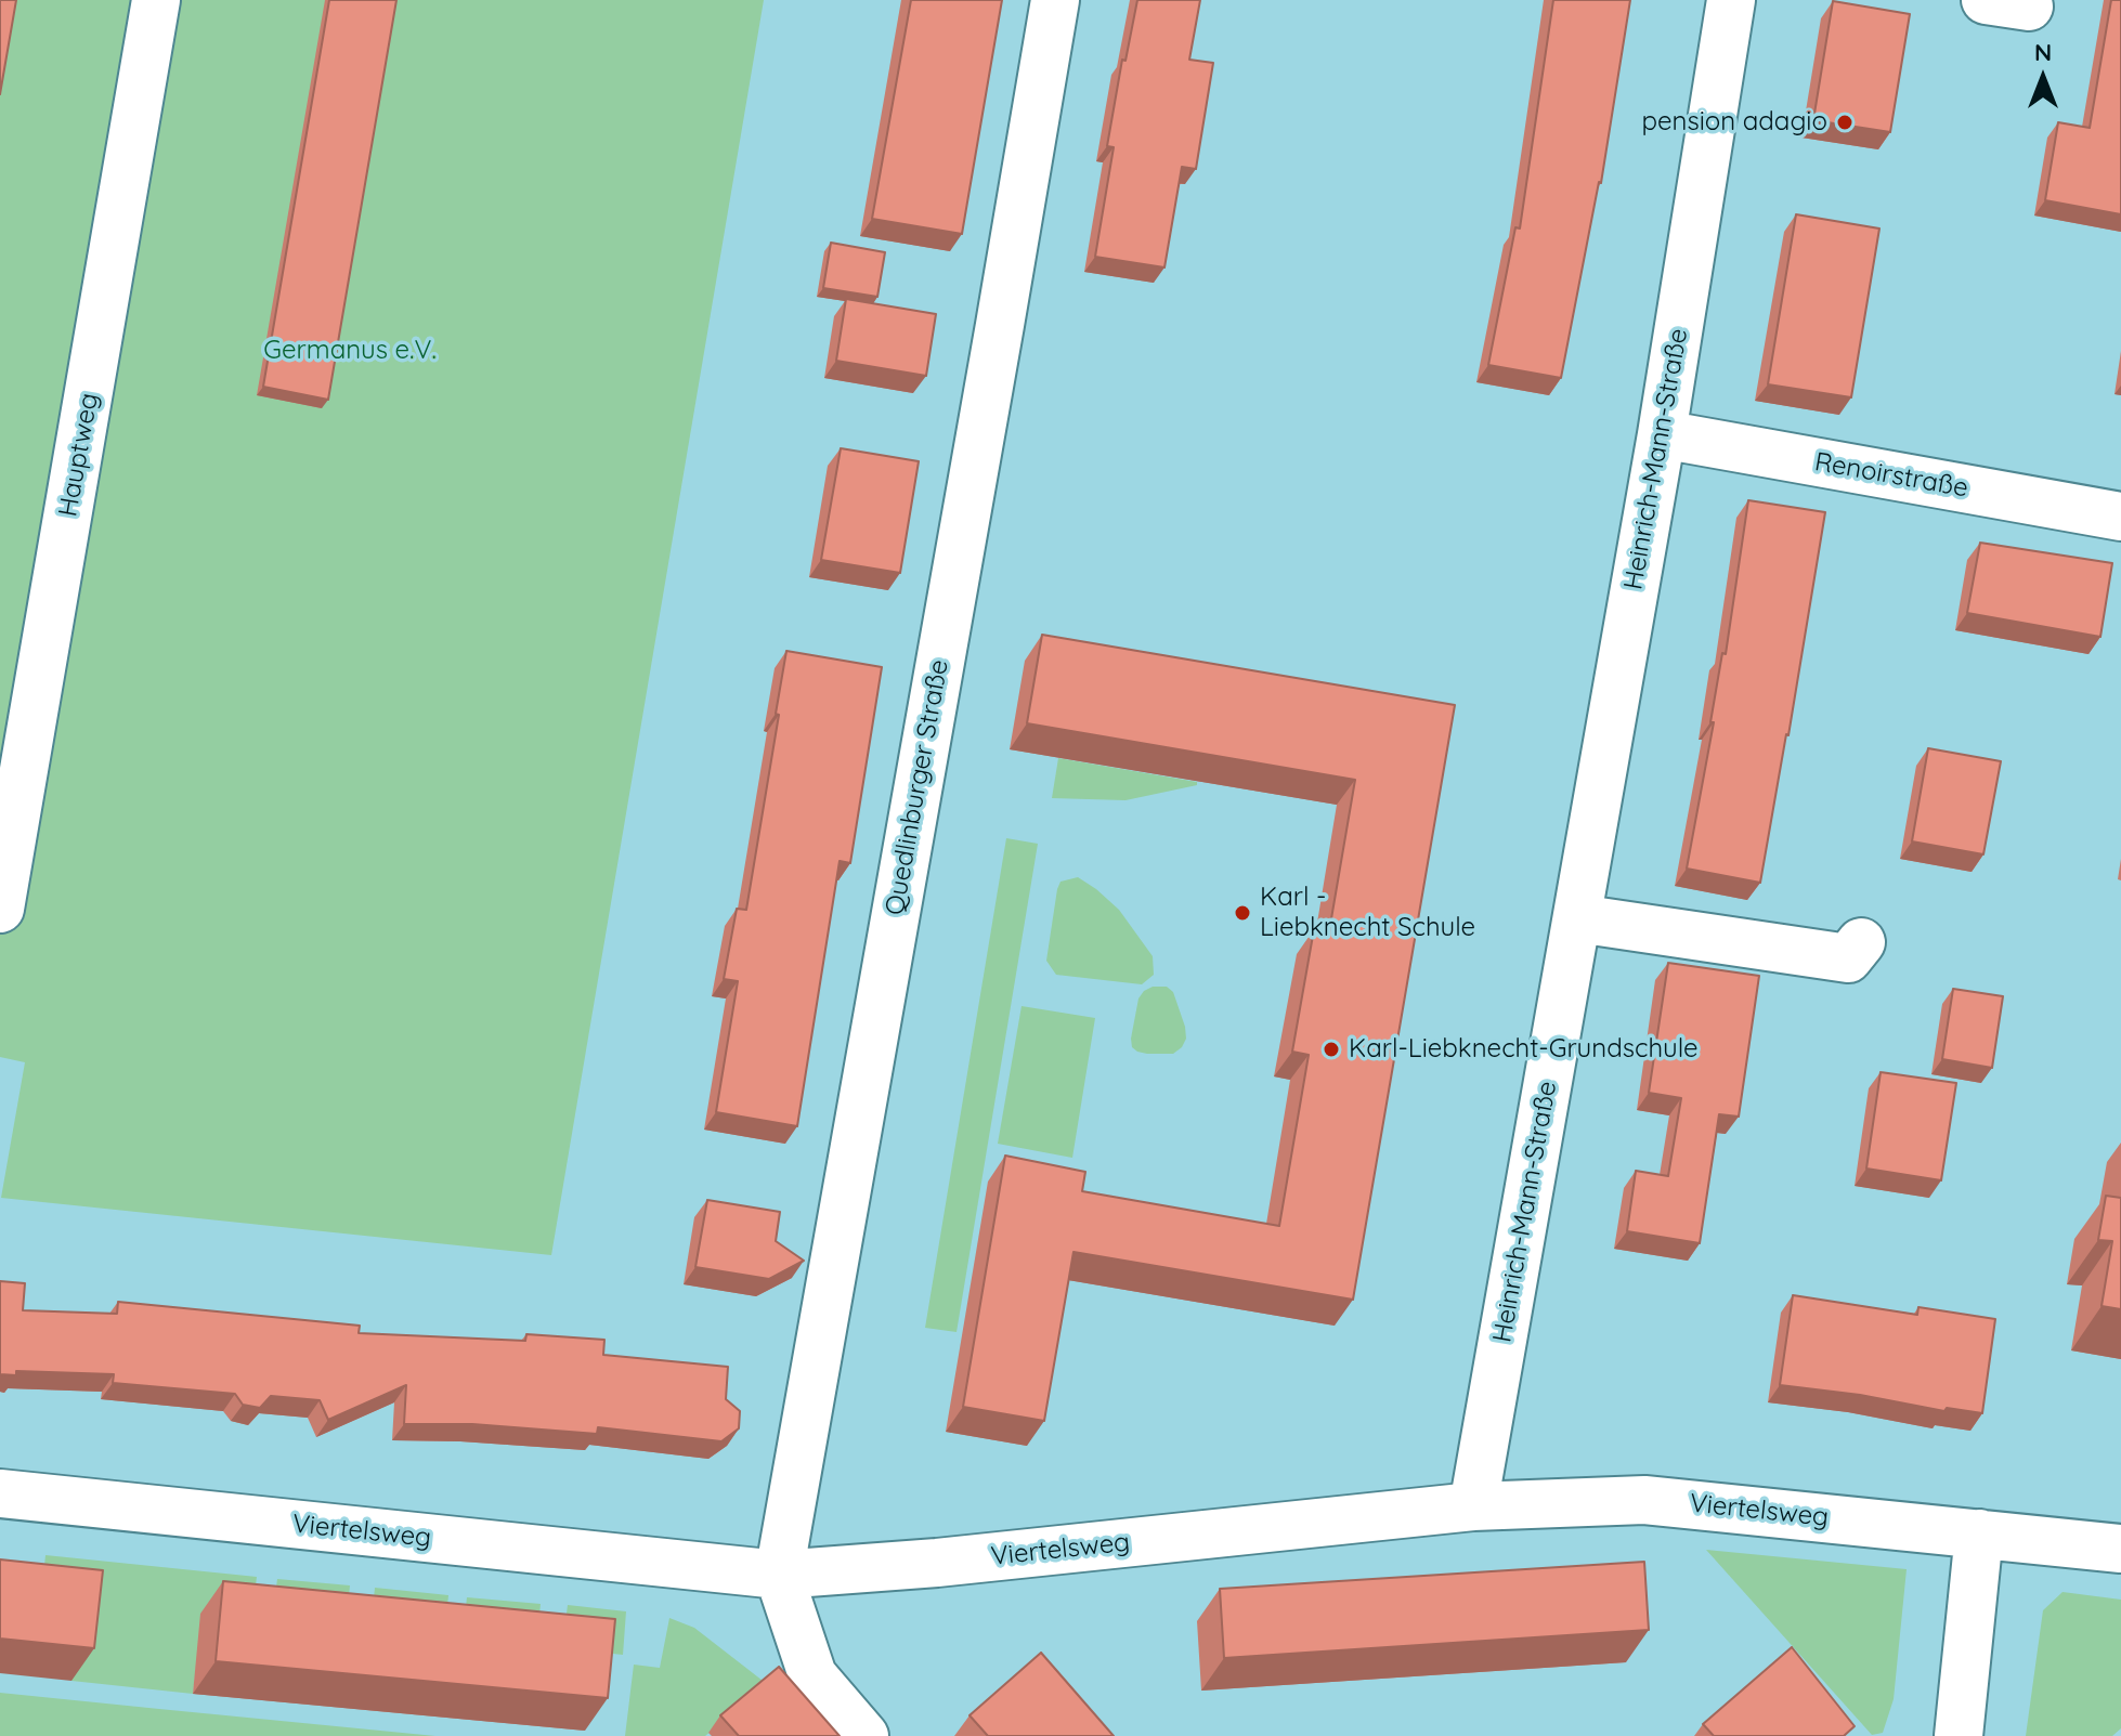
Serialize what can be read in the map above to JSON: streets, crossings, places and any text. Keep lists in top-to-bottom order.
{
  "streets": {
    "street": [
      "Hauptweg",
      "Heinrich-Mann-Straße",
      "Renoirstraße",
      "Quedlinburger Straße",
      "Viertelsweg"
    ]
  },
  "crossings": [
    ["Heinrich-Mann-Straße", "Renoirstraße"],
    ["Heinrich-Mann-Straße", "Viertelsweg"],
    ["Quedlinburger Straße", "Viertelsweg"]
  ],
  "parks": ["Germanus e.V."],
  "places": ["pension adagio", "Karl - Liebknecht Schule", "Karl-Liebknecht-Grundschule"],
  "north": "top"
}
